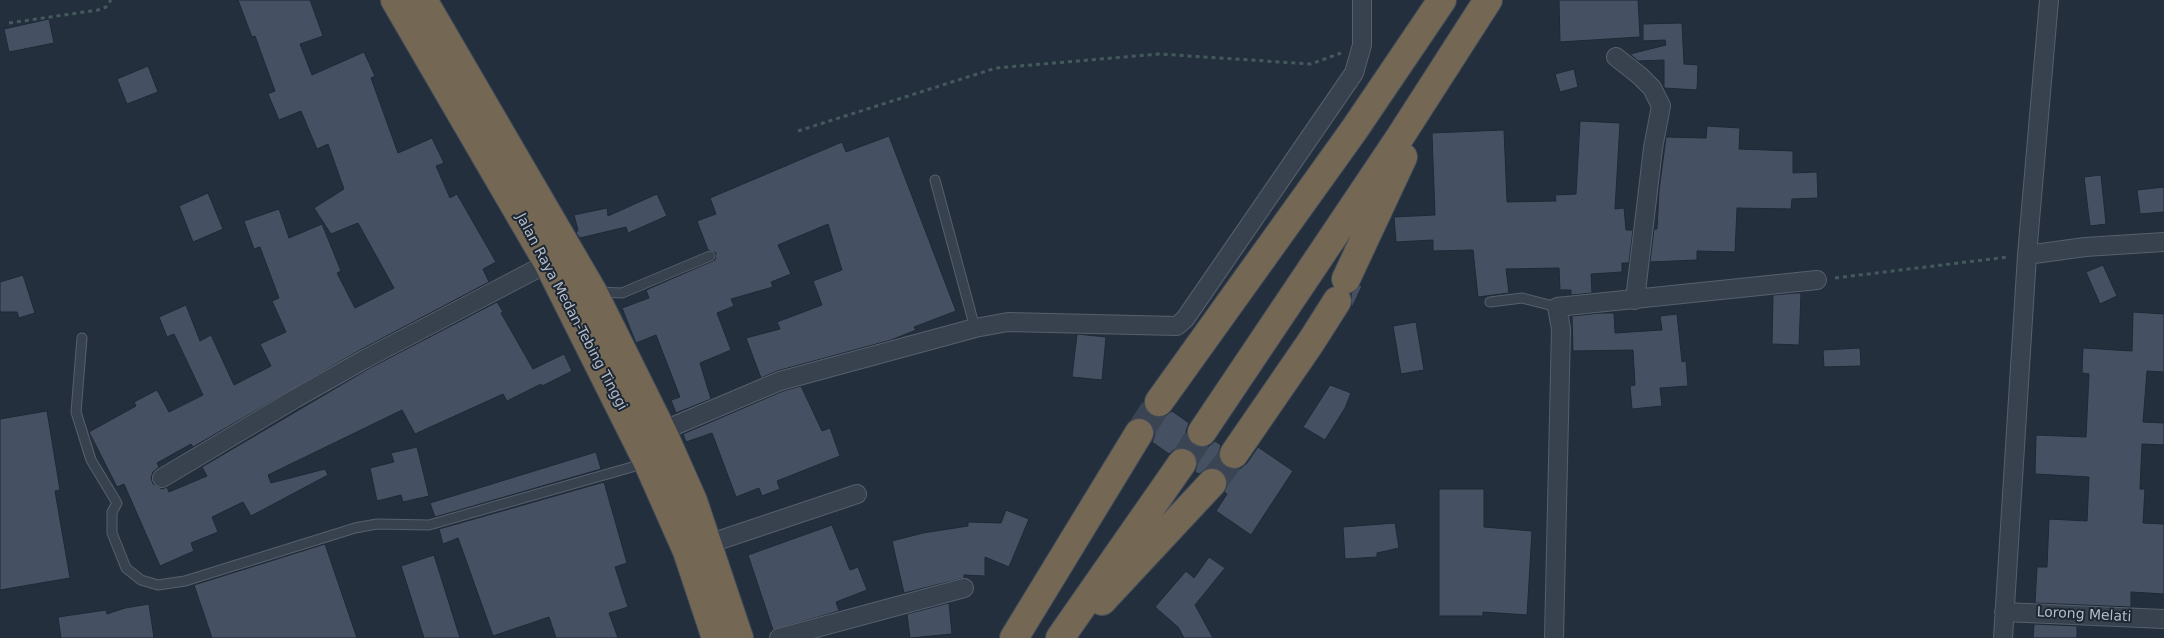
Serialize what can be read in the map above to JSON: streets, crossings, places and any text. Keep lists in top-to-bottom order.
{
  "streets": {
    "highway": ["Jalan Raya Medan-Tebing Tinggi"],
    "street": ["Lorong Melati"]
  }
}
